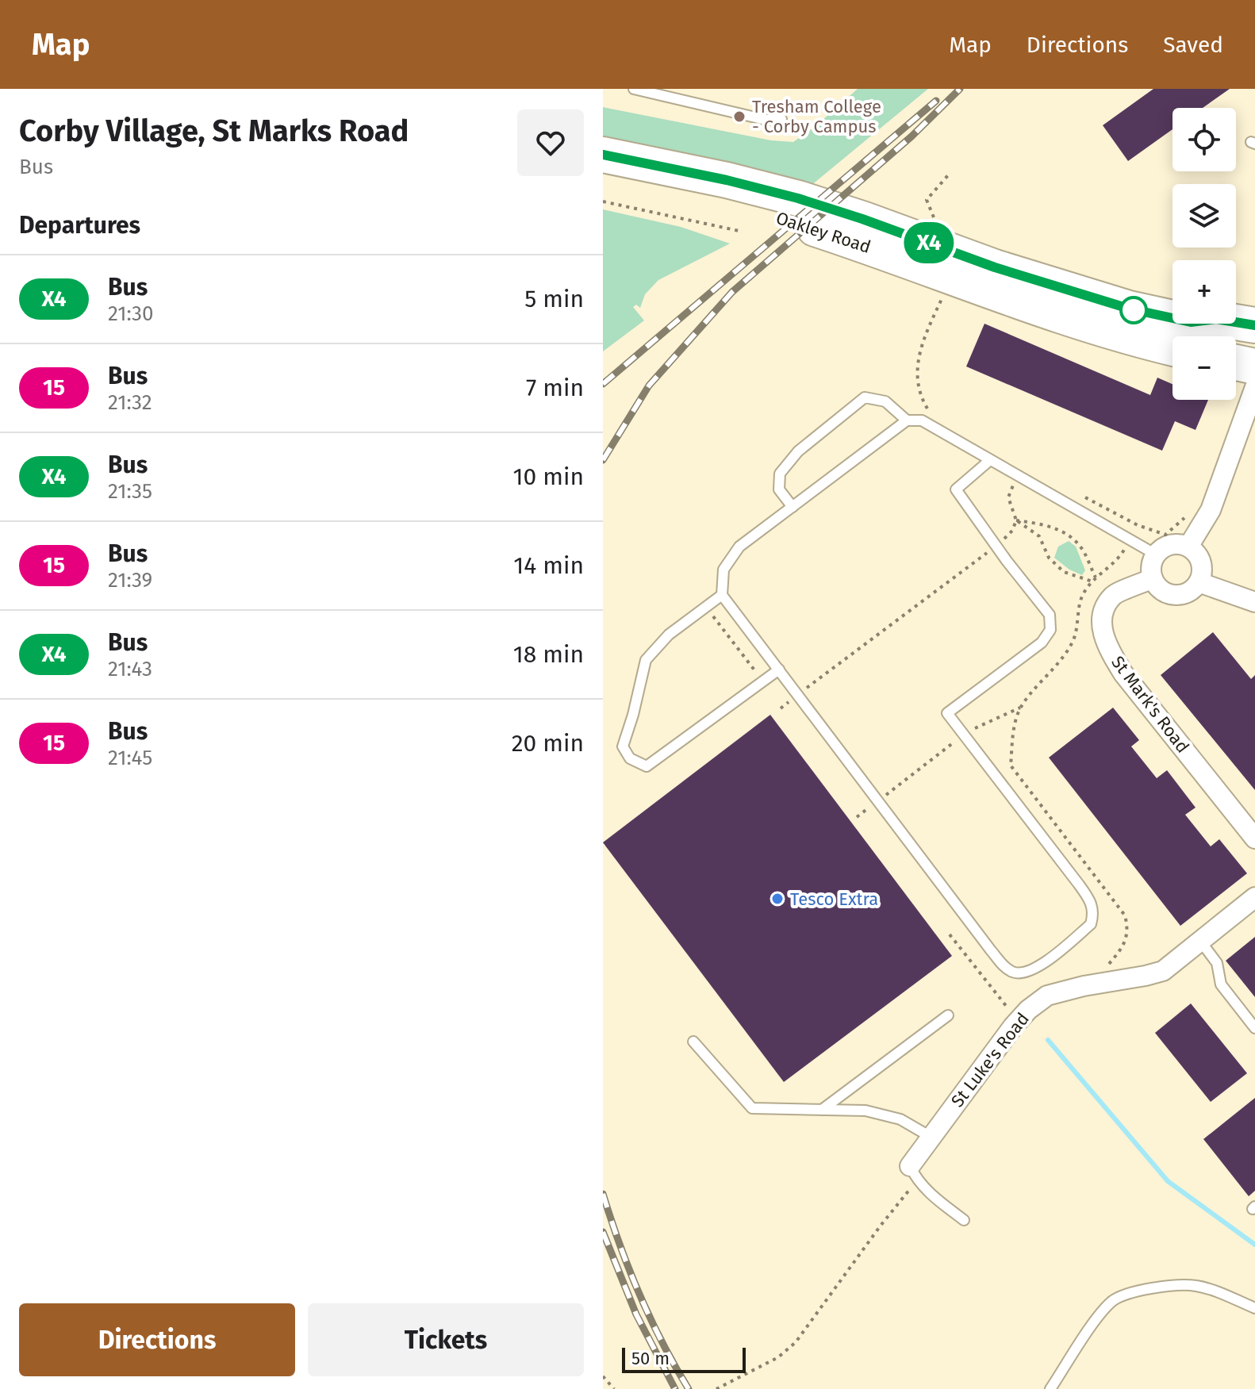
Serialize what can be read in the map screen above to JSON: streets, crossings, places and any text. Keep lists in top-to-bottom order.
{
  "streets": {
    "highway": ["Oakley Road"],
    "street": ["St Mark's Road", "St Luke's Road"]
  },
  "places": ["Tresham College - Corby Campus", "Tesco Extra"],
  "lines": ["bus line X4"],
  "scale_bar": "50 m",
  "page": {
    "header": "Map",
    "nav": ["Map", "Directions", "Saved"],
    "heading": [
      ["Corby Village, St Marks Road", "Bus"],
      "Departures"
    ],
    "on_map": "X4",
    "map_buttons": ["+", "−"],
    "list": [
      {
        "mark": "X4",
        "name": "Bus",
        "note": "21:30",
        "value": "5 min"
      },
      {
        "mark": "15",
        "name": "Bus",
        "note": "21:32",
        "value": "7 min"
      },
      {
        "mark": "X4",
        "name": "Bus",
        "note": "21:35",
        "value": "10 min"
      },
      {
        "mark": "15",
        "name": "Bus",
        "note": "21:39",
        "value": "14 min"
      },
      {
        "mark": "X4",
        "name": "Bus",
        "note": "21:43",
        "value": "18 min"
      },
      {
        "mark": "15",
        "name": "Bus",
        "note": "21:45",
        "value": "20 min"
      }
    ],
    "buttons": ["Directions", "Tickets"],
    "scale": "50 m"
  }
}
